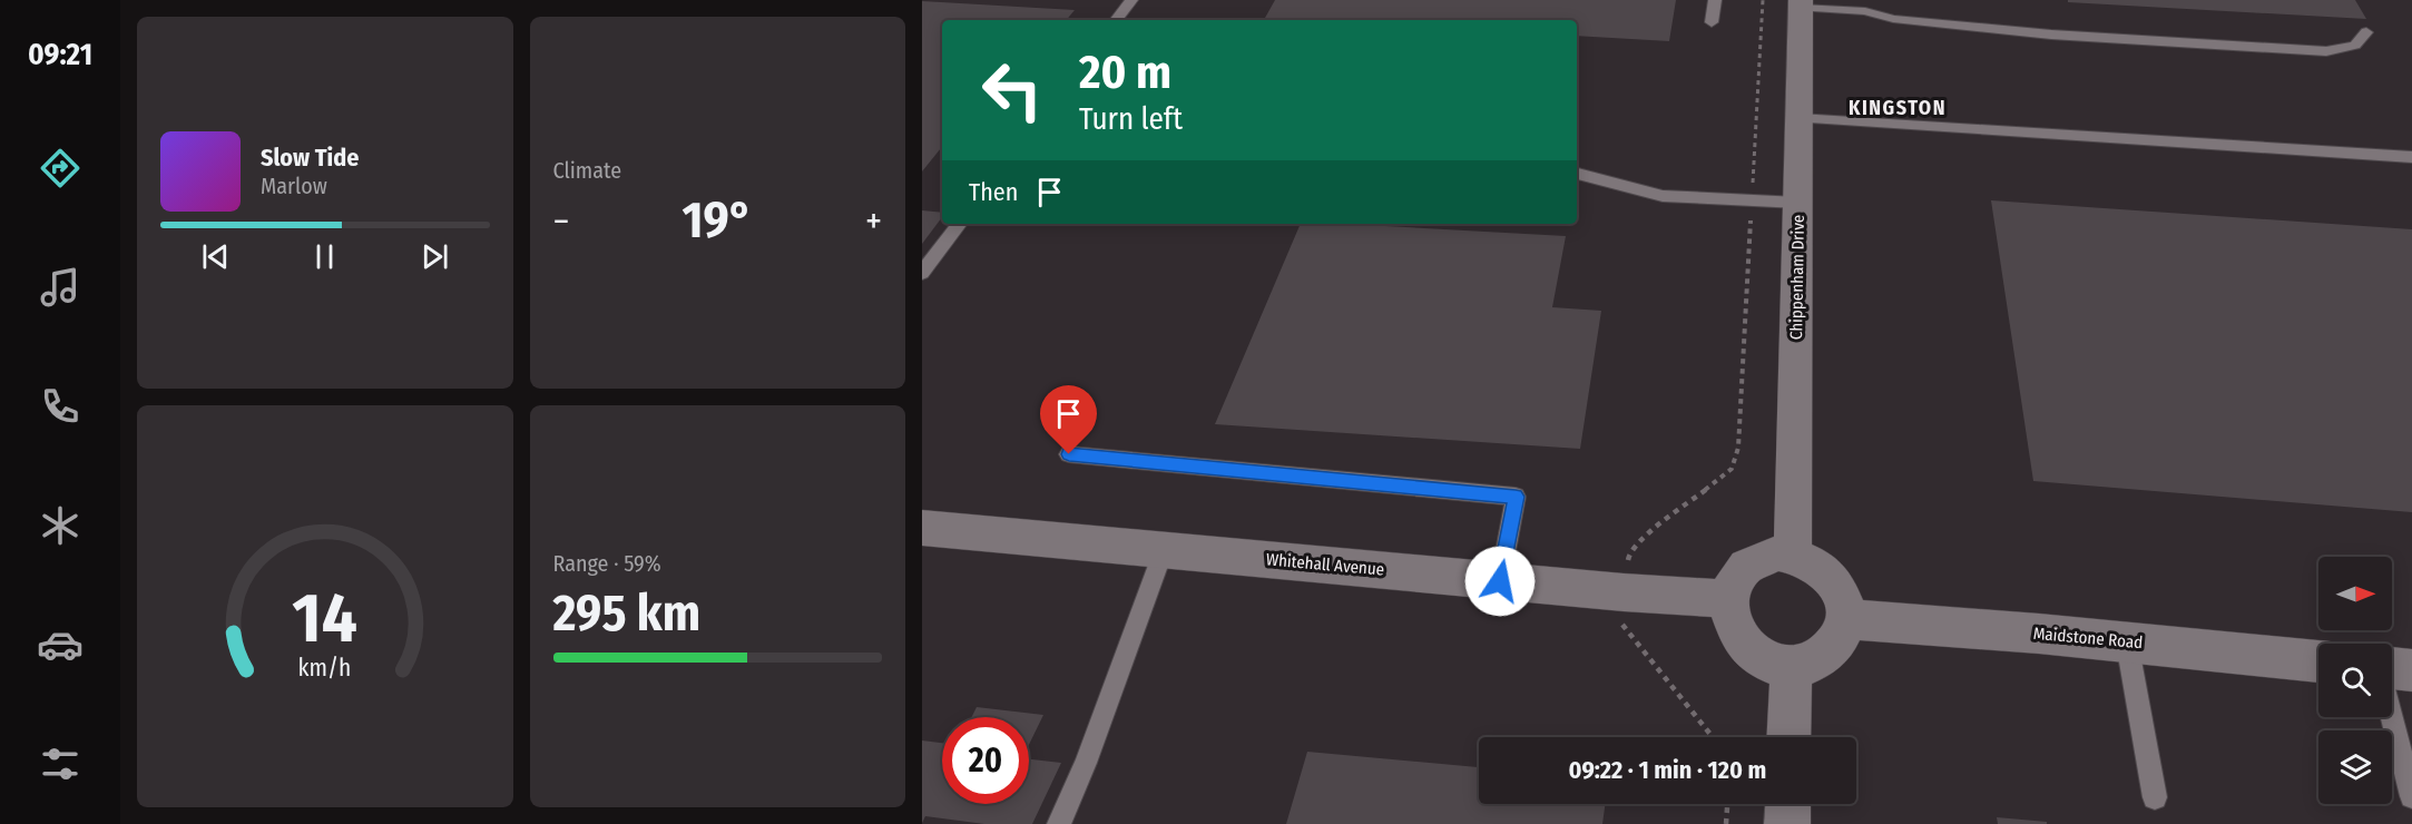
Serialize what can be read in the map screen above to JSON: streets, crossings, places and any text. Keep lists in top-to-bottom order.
{
  "streets": {
    "street": ["Chippenham Drive", "Whitehall Avenue", "Maidstone Road"]
  },
  "crossings": [
    ["Chippenham Drive", "Whitehall Avenue"],
    ["Chippenham Drive", "Maidstone Road"],
    ["Whitehall Avenue", "Maidstone Road"]
  ],
  "districts": ["KINGSTON"],
  "north": "right",
  "page": {
    "tabs": "09:21",
    "tile": [
      "Climate",
      ["Range · 59%", "295 km"]
    ],
    "turn": ["20 m", "Turn left"],
    "song": ["Slow Tide", "Marlow"],
    "then": "Then",
    "heat": ["−", "19°", "+"],
    "limit": "20",
    "trip": "09:22 · 1 min · 120 m",
    "gauge": ["14", "km/h"]
  }
}
